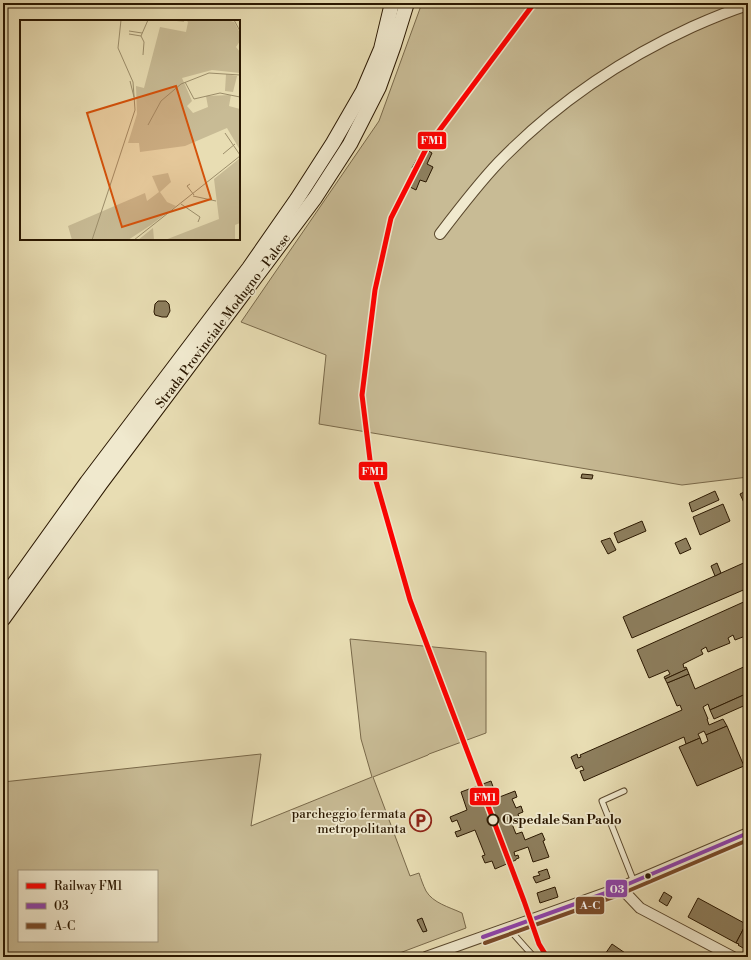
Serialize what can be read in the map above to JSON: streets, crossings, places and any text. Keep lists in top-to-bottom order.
{
  "streets": {
    "main road": ["Strada Provinciale Modugno - Palese"]
  },
  "places": {
    "other": ["Ospedale San Paolo"],
    "parking": ["parcheggio fermata metropolitanta"]
  },
  "lines": ["rail line FM1", "transit line 03", "transit line A-C"],
  "legend": ["Railway FM1", "03", "A-C"]
}
